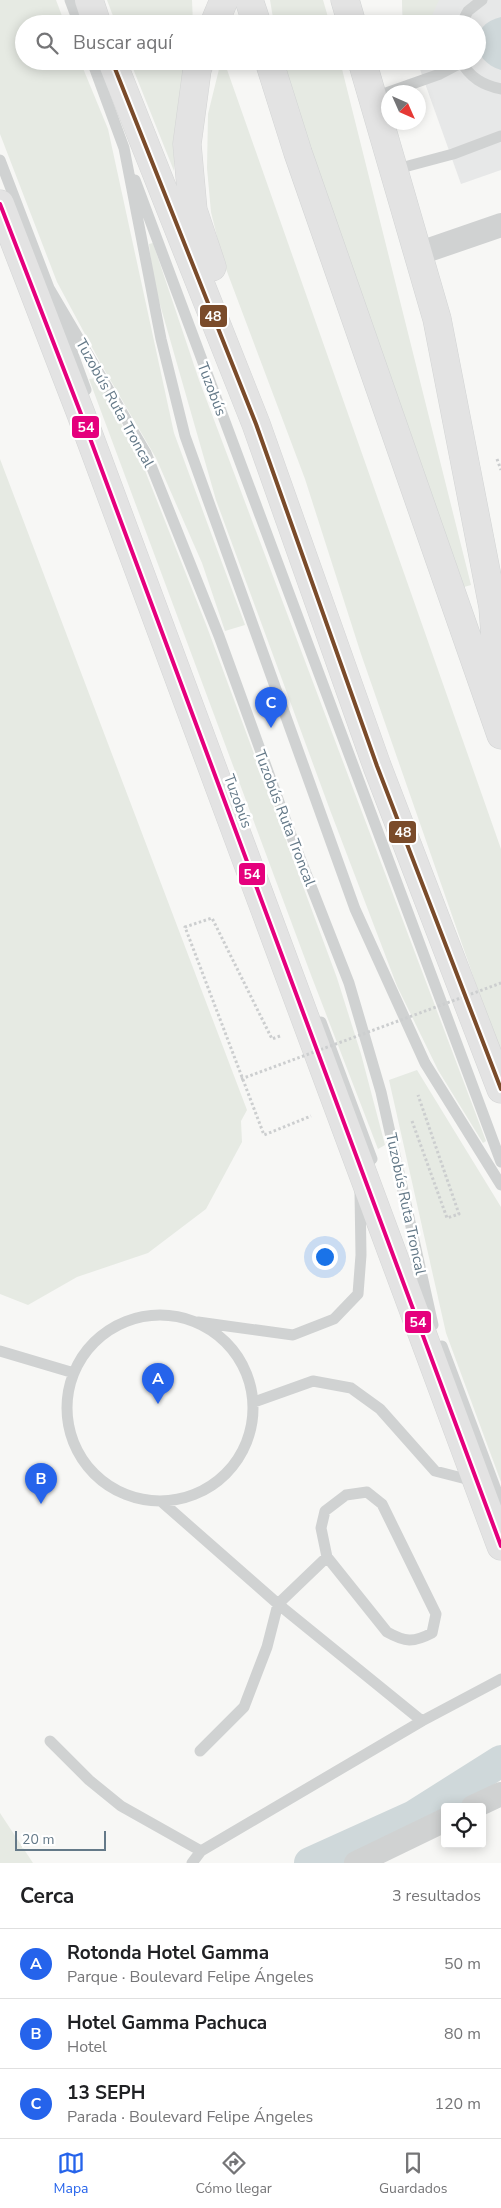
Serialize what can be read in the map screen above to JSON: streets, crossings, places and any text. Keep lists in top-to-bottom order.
{
  "streets": {
    "lane": ["Tuzobús", "Tuzobús Ruta Troncal"]
  },
  "lines": ["transit line 48", "transit line 54"],
  "scale_bar": "20 m",
  "north": "bottom right",
  "page": {
    "search": "Buscar aquí",
    "pins": ["C", "A", "B"],
    "scale": "20 m",
    "heading": ["Cerca", "3 resultados"],
    "list": [
      {
        "mark": "A",
        "name": "Rotonda Hotel Gamma",
        "note": "Parque · Boulevard Felipe Ángeles",
        "value": "50 m"
      },
      {
        "mark": "B",
        "name": "Hotel Gamma Pachuca",
        "note": "Hotel",
        "value": "80 m"
      },
      {
        "mark": "C",
        "name": "13 SEPH",
        "note": "Parada · Boulevard Felipe Ángeles",
        "value": "120 m"
      }
    ],
    "nav": ["Mapa", "Cómo llegar", "Guardados"]
  }
}
